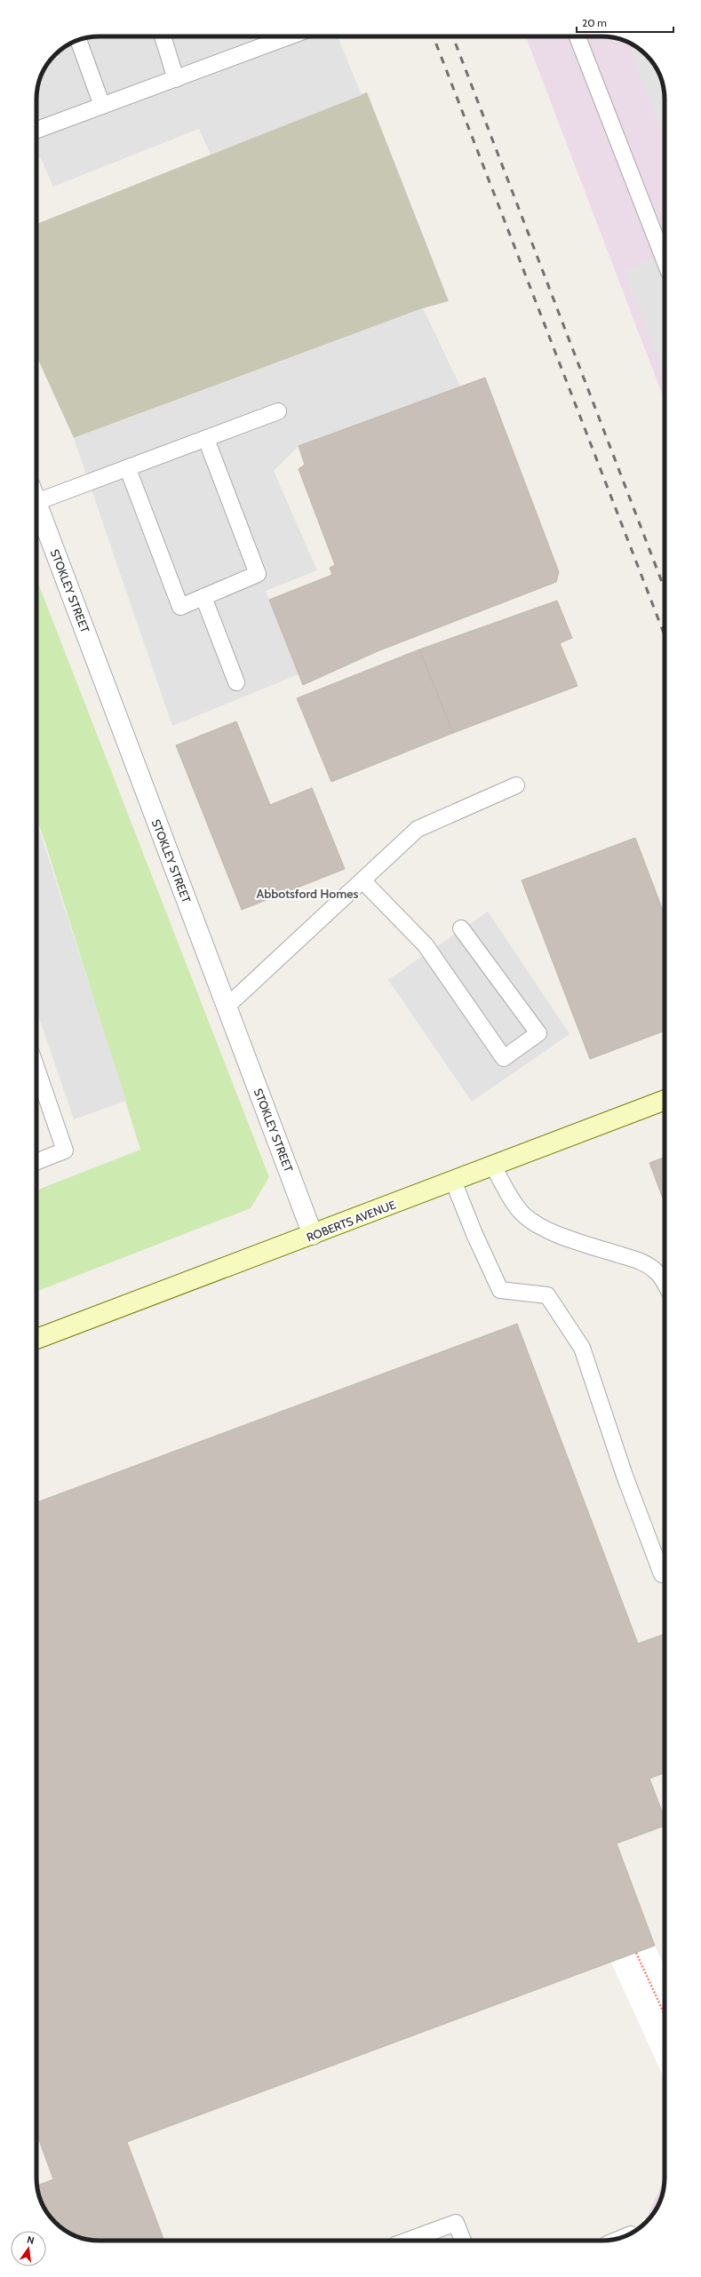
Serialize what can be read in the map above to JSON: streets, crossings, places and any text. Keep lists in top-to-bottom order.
{
  "streets": {
    "main road": ["ROBERTS AVENUE"],
    "street": ["STOKLEY STREET"]
  },
  "crossings": [
    ["STOKLEY STREET", "ROBERTS AVENUE"]
  ],
  "districts": ["Abbotsford Homes"],
  "scale_bar": "20 m",
  "north": "top"
}
